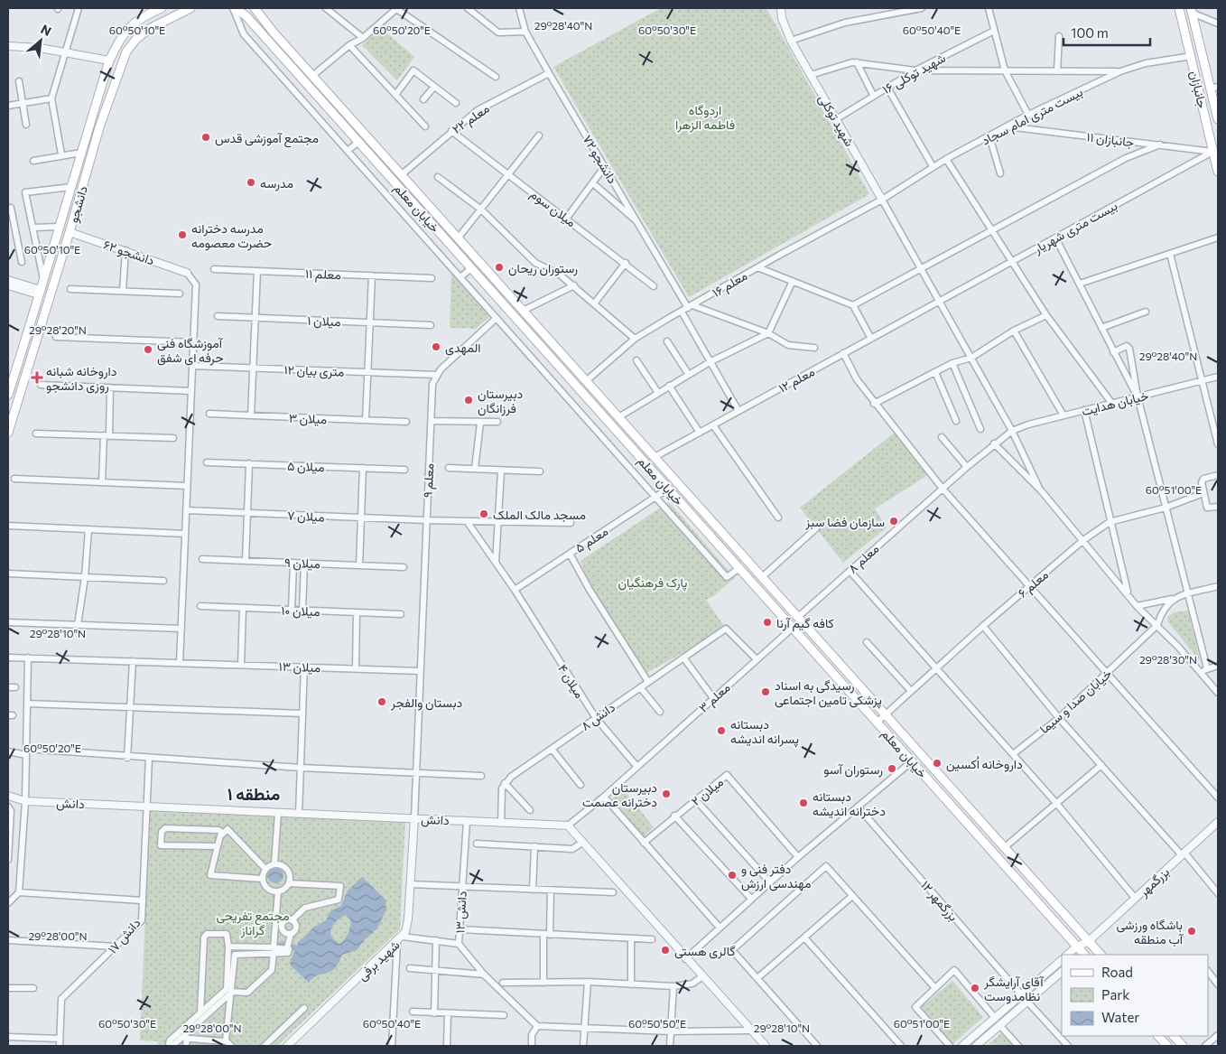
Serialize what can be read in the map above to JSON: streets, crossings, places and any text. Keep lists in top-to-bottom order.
{
  "streets": {
    "main road": ["جانبازان", "دانشجو", "خیابان معلم"],
    "street": [
      "شهید توکلی ۱۶",
      "بیست متری امام سجاد",
      "معلم ۲۲",
      "شهید توکلی",
      "جانبازان ۱۱",
      "دانشجو ۷۲",
      "میلان سوم",
      "بیست متری شهریار",
      "دانشجو ۶۲",
      "معلم ۱۱",
      "معلم ۱۶",
      "میلان ۱",
      "۱۲ متری بیان",
      "معلم ۱۲",
      "خیابان هدایت",
      "میلان ۳",
      "میلان ۵",
      "معلم ۹",
      "میلان ۷",
      "معلم ۵",
      "معلم ۸",
      "میلان ۹",
      "معلم ۶",
      "میلان ۱۰",
      "میلان ۱۳",
      "میلان ۴",
      "معلم ۳",
      "خیابان صدا و سیما",
      "دانش ۸",
      "میلان ۲",
      "دانش",
      "بزرگمهر",
      "بزرگمهر ۱۲",
      "دانش ۱۳",
      "دانش ۱۷",
      "شهید برفی"
    ]
  },
  "crossings": [
    ["شهید توکلی ۱۶", "شهید توکلی"],
    ["جانبازان", "بیست متری امام سجاد"],
    ["جانبازان", "جانبازان ۱۱"],
    ["جانبازان", "بیست متری شهریار"],
    ["بیست متری امام سجاد", "شهید توکلی"],
    ["بیست متری امام سجاد", "جانبازان ۱۱"],
    ["بیست متری امام سجاد", "معلم ۱۶"],
    ["معلم ۲۲", "دانشجو ۷۲"],
    ["معلم ۲۲", "خیابان معلم"],
    ["معلم ۲۲", "میلان سوم"],
    ["شهید توکلی", "بیست متری شهریار"],
    ["شهید توکلی", "معلم ۱۶"],
    ["شهید توکلی", "معلم ۱۲"],
    ["شهید توکلی", "خیابان هدایت"],
    ["شهید توکلی", "معلم ۸"],
    ["جانبازان ۱۱", "بیست متری شهریار"],
    ["دانشجو ۷۲", "معلم ۱۶"],
    ["دانشجو", "دانشجو ۶۲"],
    ["خیابان معلم", "معلم ۱۶"],
    ["خیابان معلم", "معلم ۱۲"],
    ["خیابان معلم", "معلم ۵"],
    ["خیابان معلم", "معلم ۸"],
    ["خیابان معلم", "معلم ۶"],
    ["خیابان معلم", "معلم ۳"],
    ["خیابان معلم", "بزرگمهر"],
    ["بیست متری شهریار", "معلم ۱۲"],
    ["۱۲ متری بیان", "معلم ۹"],
    ["خیابان هدایت", "معلم ۸"],
    ["معلم ۹", "میلان ۷"],
    ["معلم ۹", "میلان ۱۳"],
    ["معلم ۹", "دانش"],
    ["معلم ۹", "شهید برفی"],
    ["میلان ۷", "میلان ۴"],
    ["معلم ۵", "میلان ۴"],
    ["میلان ۴", "معلم ۳"],
    ["میلان ۴", "دانش ۸"],
    ["معلم ۳", "دانش ۸"],
    ["معلم ۳", "دانش"],
    ["دانش", "دانش ۱۳"],
    ["دانش", "دانش ۱۷"],
    ["دانش", "شهید برفی"]
  ],
  "districts": ["منطقه ۱"],
  "parks": ["اردوگاه فاطمه الزهرا", "پارک فرهنگیان", "مجتمع تفریحی گراناز"],
  "places": {
    "other": [
      "مجتمع آموزشی قدس",
      "مدرسه",
      "مدرسه دخترانه حضرت معصومه",
      "رستوران ریحان",
      "المهدی",
      "آموزشگاه فنی حرفه ای شفق",
      "دبیرستان فرزانگان",
      "مسجد مالک الملک",
      "سازمان فضا سبز",
      "کافه گیم آرنا",
      "رسیدگی به اسناد پزشکی تامین اجتماعی",
      "دبستان والفجر",
      "دبستانه پسرانه اندیشه",
      "داروخانه اُکسین",
      "رستوران آسو",
      "دبیرستان دخترانه عصمت",
      "دبستانه دخترانه اندیشه",
      "دفتر فنی و مهندسی ارزش",
      "باشگاه ورزشی آب منطقه",
      "گالری هستی",
      "آقای آرایشگر نظامدوست"
    ],
    "health": ["داروخانه شبانه روزی دانشجو"]
  },
  "legend": ["Road", "Park", "Water"],
  "scale_bar": "100 m",
  "north": "top right",
  "coordinates": [
    "29°28'40\"N",
    "60°50'10\"E",
    "60°50'20\"E",
    "60°50'30\"E",
    "60°50'40\"E",
    "29°28'20\"N",
    "60°51'00\"E",
    "29°28'10\"N",
    "29°28'30\"N",
    "29°28'00\"N",
    "60°50'50\"E"
  ]
}
